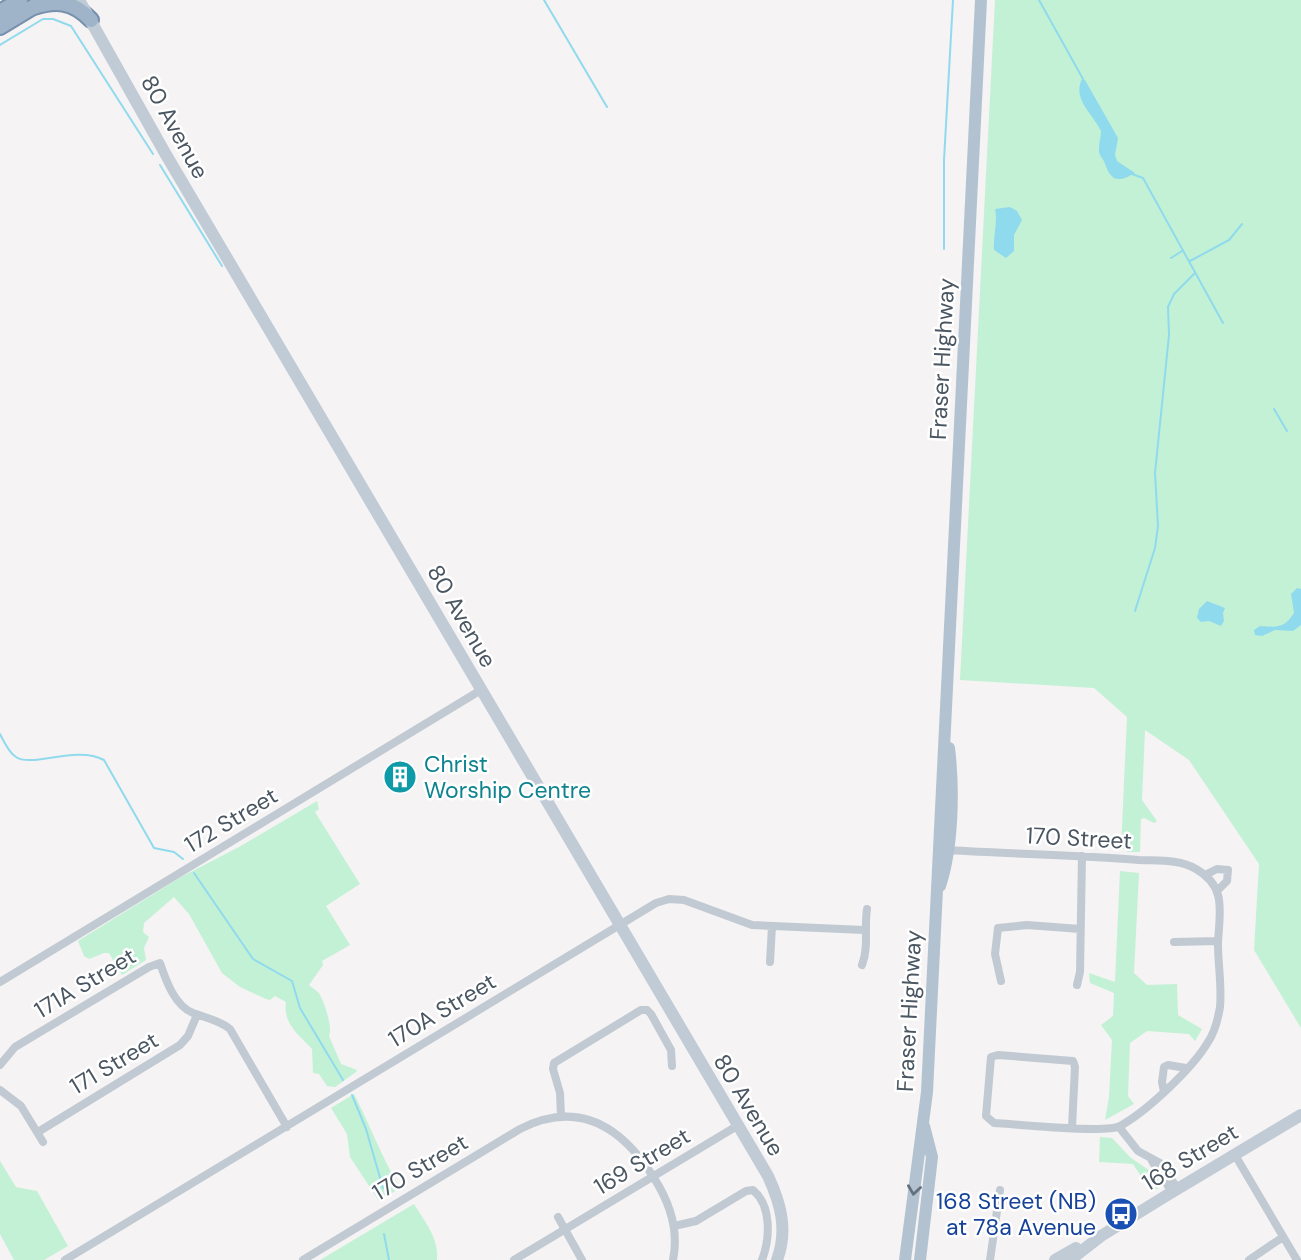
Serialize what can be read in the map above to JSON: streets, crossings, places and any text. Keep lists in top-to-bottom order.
{
  "streets": {
    "main road": ["80 Avenue", "Fraser Highway", "168 Street"],
    "street": [
      "172 Street",
      "170 Street",
      "171A Street",
      "170A Street",
      "171 Street",
      "169 Street"
    ]
  },
  "crossings": [
    ["80 Avenue", "172 Street"],
    ["80 Avenue", "170A Street"],
    ["80 Avenue", "169 Street"],
    ["Fraser Highway", "170 Street"],
    ["170 Street", "169 Street"],
    ["171A Street", "171 Street"]
  ],
  "places": {
    "building": ["Christ Worship Centre"],
    "bus stop": ["168 Street (NB) at 78a Avenue"]
  }
}
